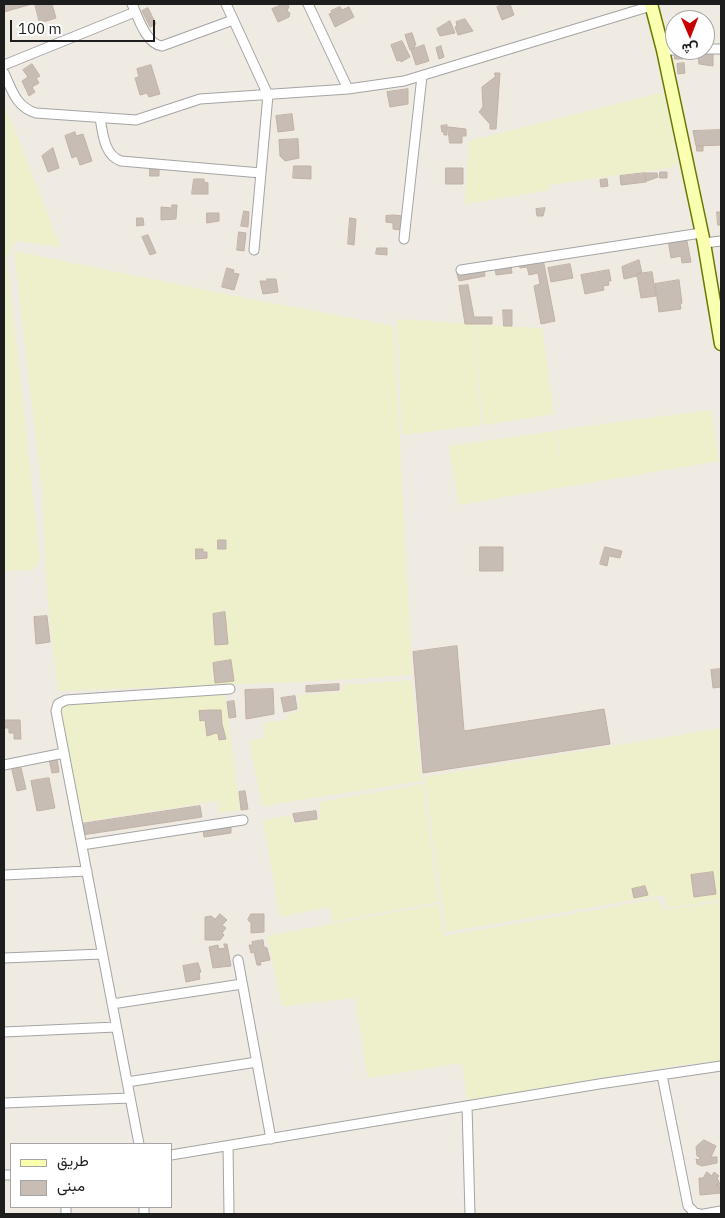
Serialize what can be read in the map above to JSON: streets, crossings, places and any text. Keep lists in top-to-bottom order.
{
  "legend": ["طريق", "مبنى"],
  "scale_bar": "100 m",
  "north": "bottom"
}
